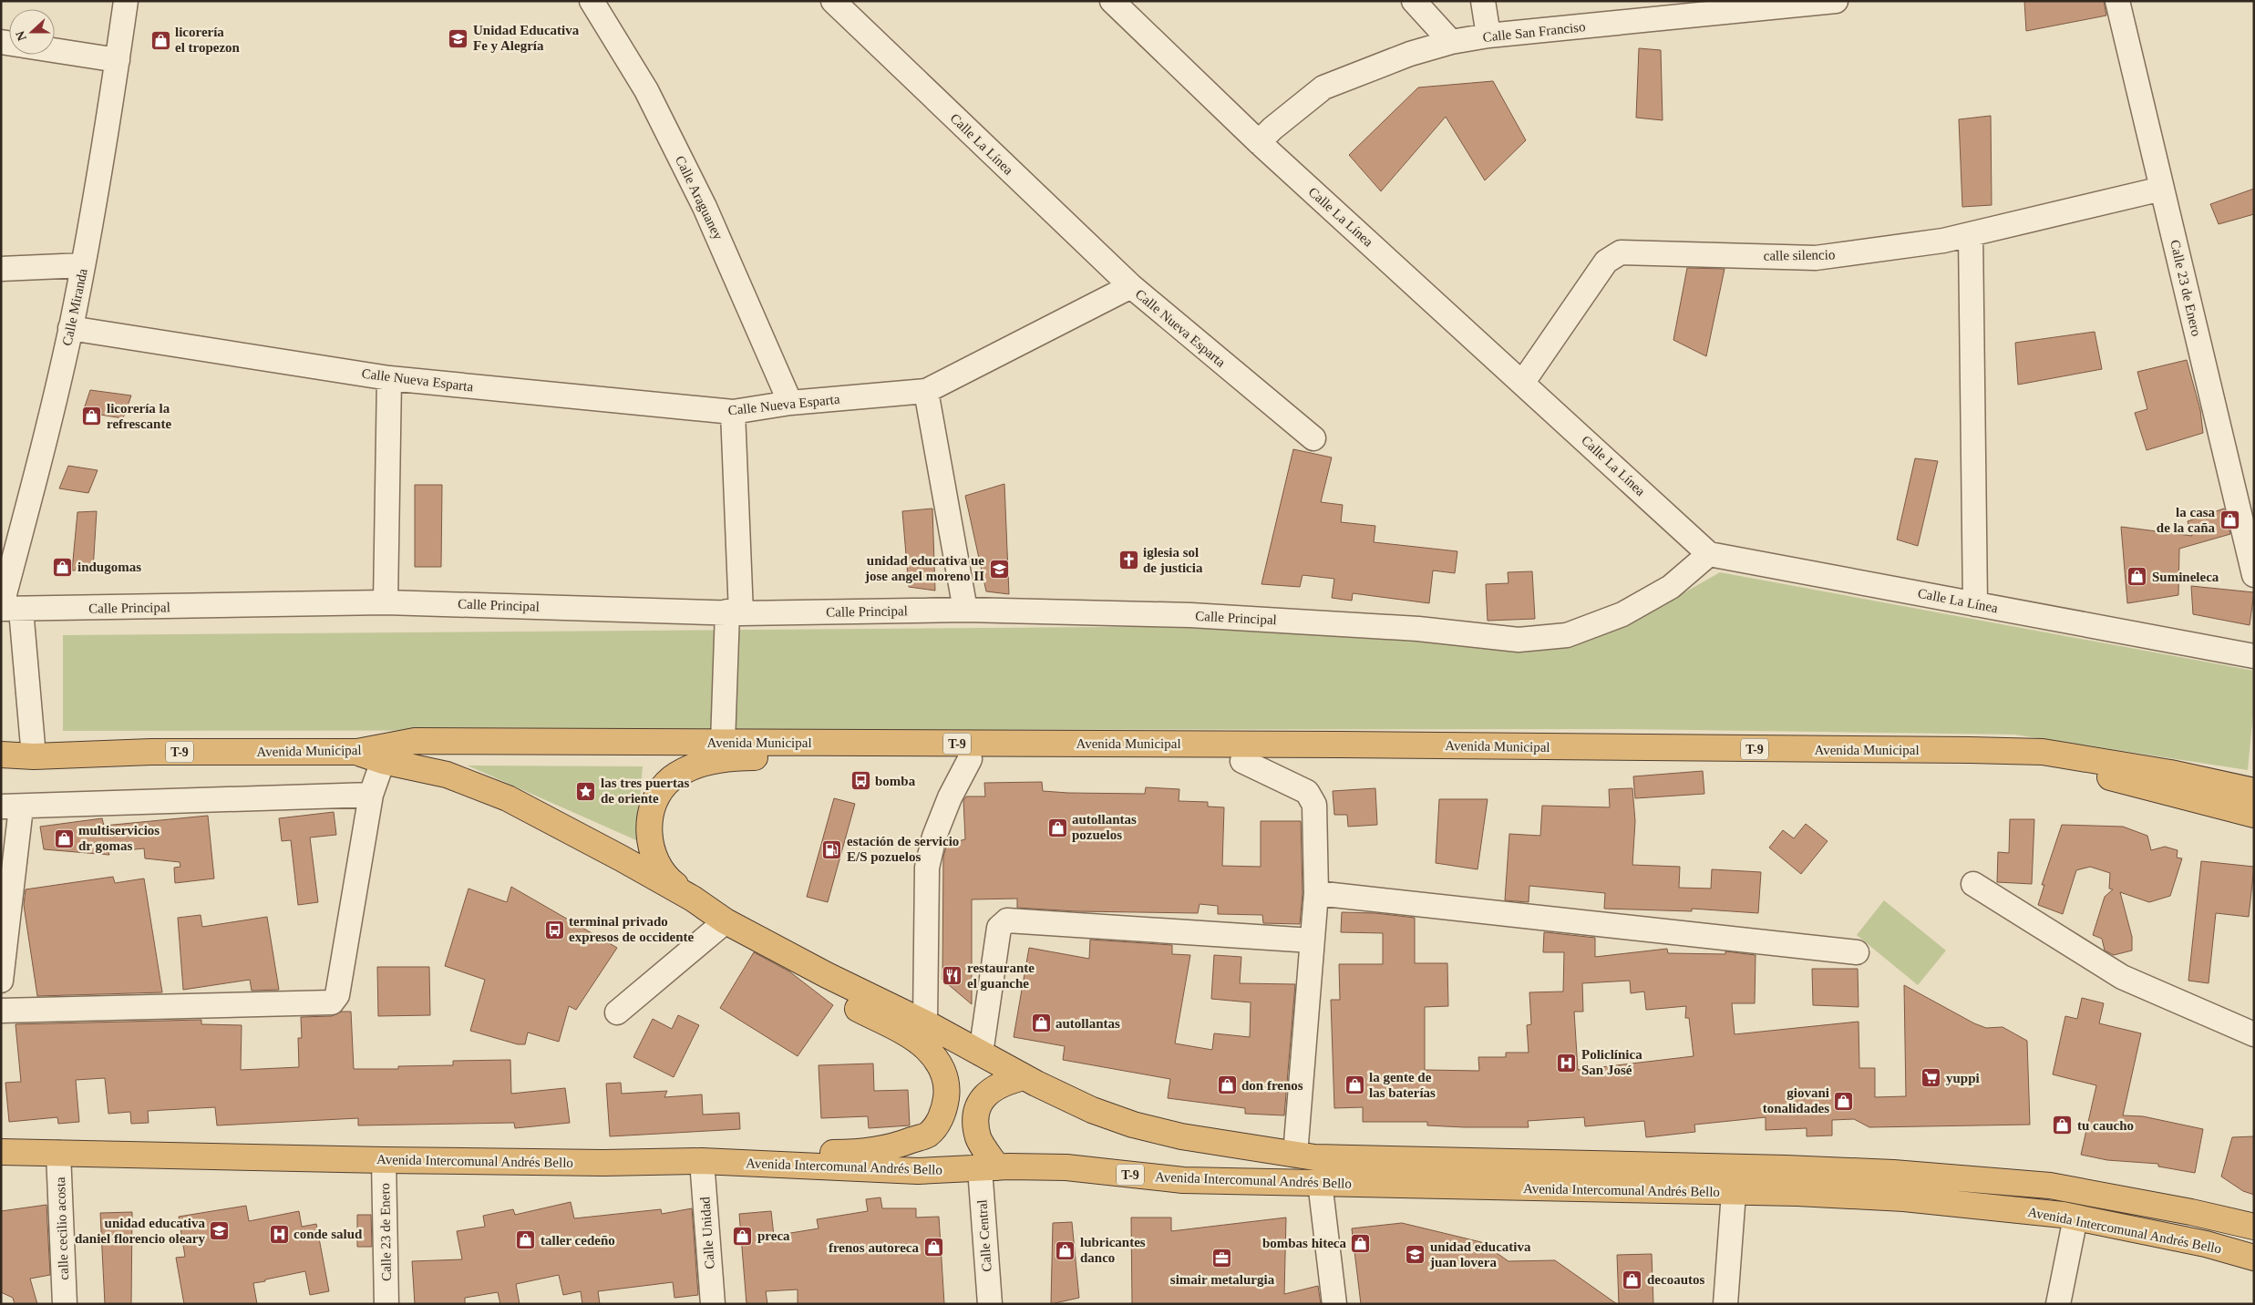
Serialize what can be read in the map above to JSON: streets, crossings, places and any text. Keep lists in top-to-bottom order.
{
  "streets": {
    "highway": ["Avenida Municipal", "T-9", "Avenida Intercomunal Andrés Bello"],
    "street": [
      "Calle San Franciso",
      "Calle La Línea",
      "Calle Araguaney",
      "calle silencio",
      "Calle 23 de Enero",
      "Calle Miranda",
      "Calle Nueva Esparta",
      "Calle Principal",
      "calle cecilio acosta",
      "Calle Unidad",
      "Calle Central"
    ]
  },
  "crossings": [
    ["Calle San Franciso", "Calle La Línea"],
    ["Calle La Línea", "calle silencio"],
    ["Calle La Línea", "Calle Nueva Esparta"],
    ["Calle La Línea", "Calle Principal"],
    ["Calle Araguaney", "Calle Nueva Esparta"],
    ["calle silencio", "Calle 23 de Enero"],
    ["Calle 23 de Enero", "Avenida Intercomunal Andrés Bello"],
    ["Calle Miranda", "Calle Nueva Esparta"],
    ["Calle Miranda", "Calle Principal"],
    ["Calle Miranda", "Avenida Municipal"],
    ["Avenida Municipal", "Avenida Intercomunal Andrés Bello"],
    ["T-9", "Avenida Intercomunal Andrés Bello"],
    ["T-9", "Calle Unidad"],
    ["Avenida Intercomunal Andrés Bello", "calle cecilio acosta"],
    ["Avenida Intercomunal Andrés Bello", "Calle Unidad"],
    ["Avenida Intercomunal Andrés Bello", "Calle Central"]
  ],
  "places": {
    "school or university": [
      "Unidad Educativa Fe y Alegría",
      "unidad educativa ue jose angel moreno II",
      "unidad educativa daniel florencio oleary",
      "unidad educativa juan lovera"
    ],
    "shop": [
      "licorería el tropezon",
      "licorería la refrescante",
      "la casa de la caña",
      "indugomas",
      "Sumineleca",
      "autollantas pozuelos",
      "multiservicios dr gomas",
      "autollantas",
      "don frenos",
      "la gente de las baterías",
      "giovani tonalidades",
      "tu caucho",
      "preca",
      "taller cedeño",
      "bombas hiteca",
      "frenos autoreca",
      "lubricantes danco",
      "decoautos"
    ],
    "church": ["iglesia sol de justicia"],
    "bus stop": ["bomba", "terminal privado expresos de occidente"],
    "place": ["las tres puertas de oriente"],
    "fuel station": ["estación de servicio E/S pozuelos"],
    "restaurant": ["restaurante el guanche"],
    "hospital": ["Policlínica San José", "conde salud"],
    "supermarket": ["yuppi"],
    "office": ["simair metalurgia"]
  },
  "north": "left"
}
